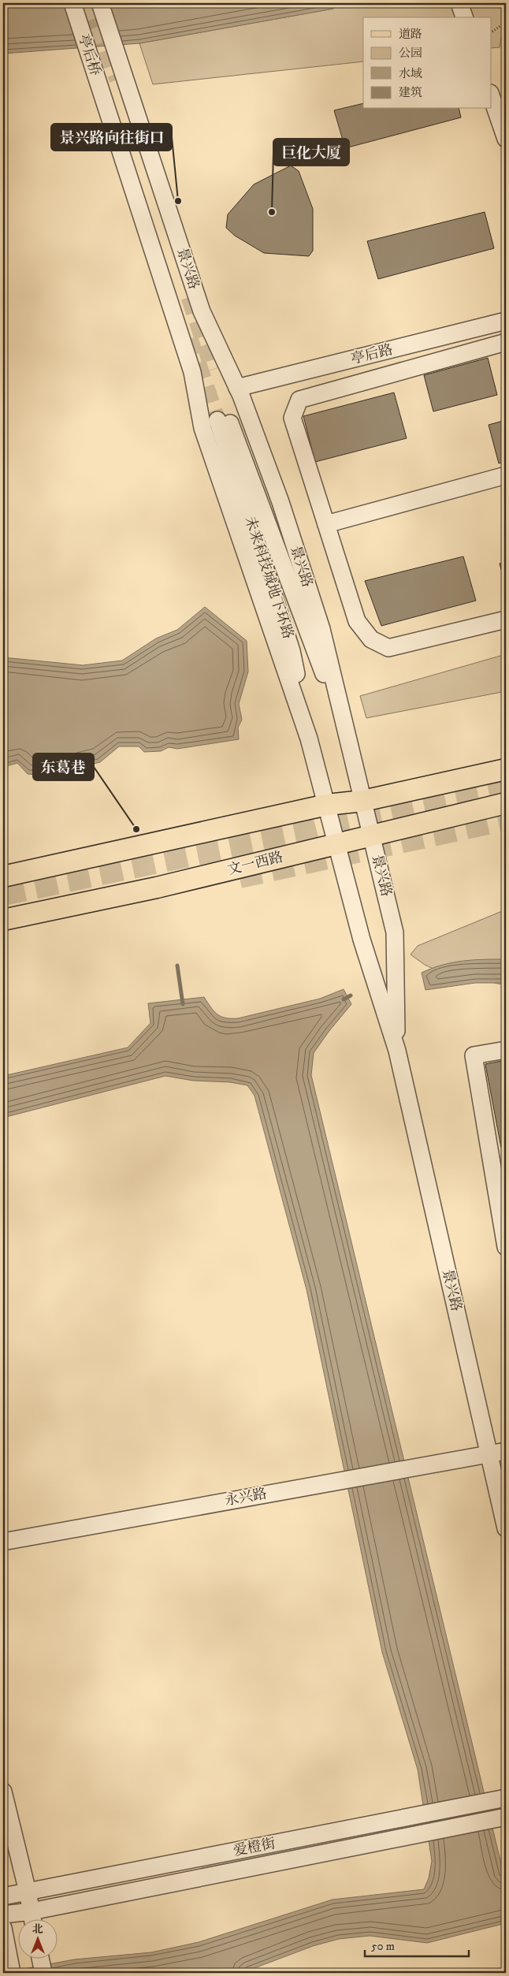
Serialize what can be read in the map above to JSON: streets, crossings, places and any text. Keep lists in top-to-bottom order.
{
  "streets": {
    "main road": ["文一西路"],
    "street": [
      "亭后桥",
      "景兴路",
      "亭后路",
      "未来科技城地下环路",
      "永兴路",
      "爱橙街"
    ]
  },
  "crossings": [
    ["亭后桥", "景兴路"],
    ["景兴路", "亭后路"],
    ["景兴路", "未来科技城地下环路"],
    ["景兴路", "文一西路"],
    ["景兴路", "永兴路"]
  ],
  "places": ["景兴路向往街口", "巨化大厦", "东葛巷"],
  "legend": [
    "道路",
    "公园",
    "水域",
    "建筑"
  ],
  "scale_bar": "50 m",
  "north": "top"
}
